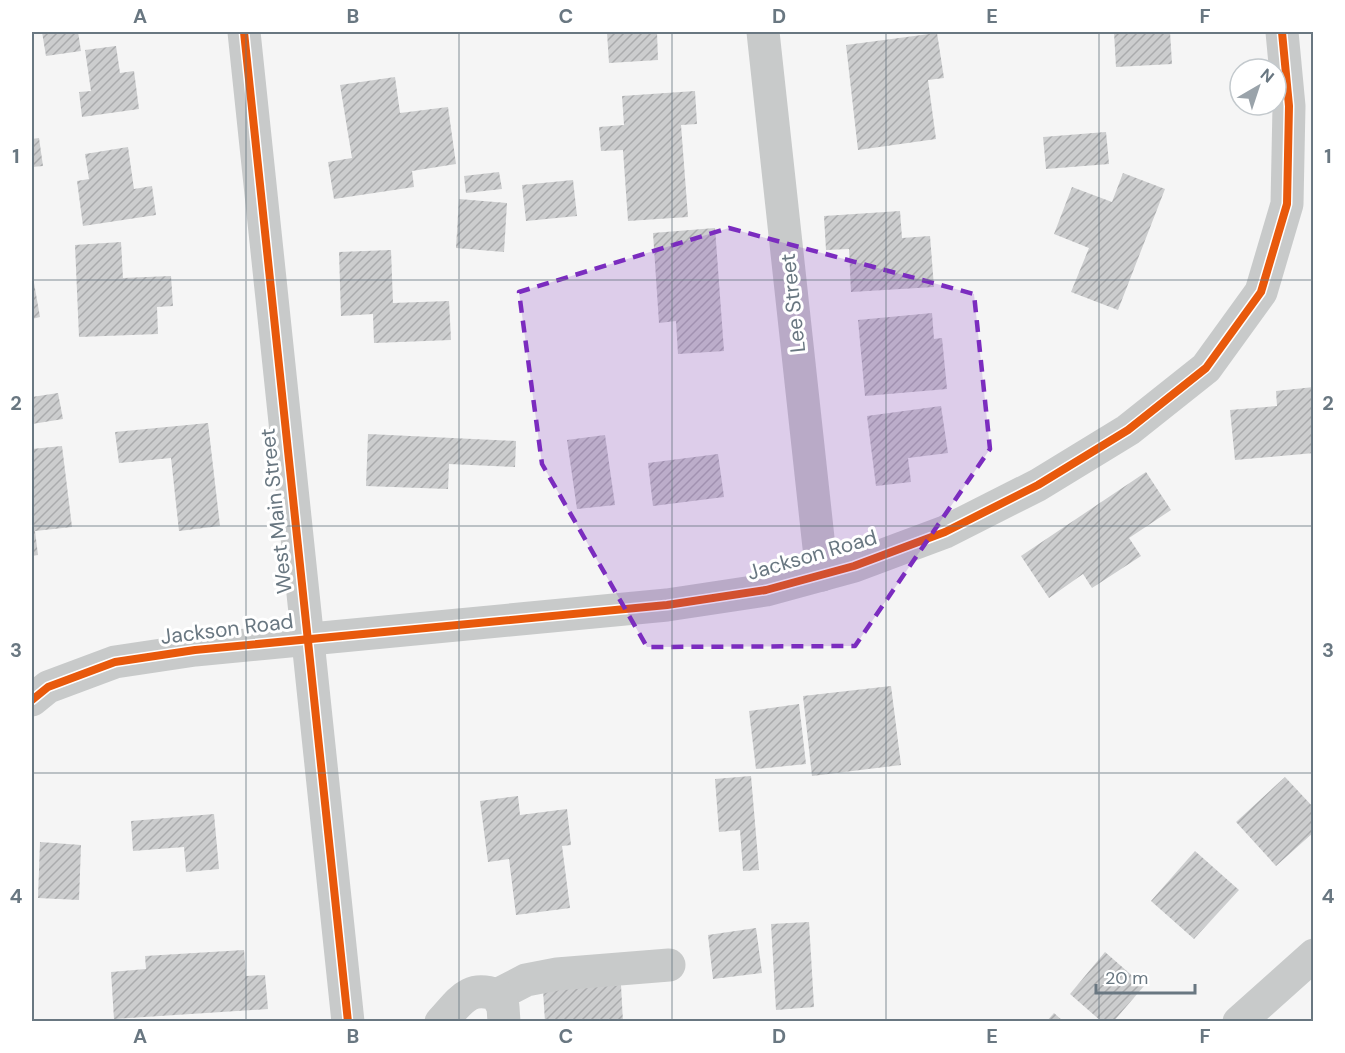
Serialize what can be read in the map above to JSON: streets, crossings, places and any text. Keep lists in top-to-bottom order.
{
  "streets": {
    "street": ["Lee Street", "West Main Street", "Jackson Road"]
  },
  "crossings": [
    ["Lee Street", "Jackson Road"],
    ["West Main Street", "Jackson Road"]
  ],
  "scale_bar": "20 m",
  "north": "top right",
  "grid": {
    "columns": [
      "A",
      "B",
      "C",
      "D",
      "E",
      "F"
    ],
    "rows": [
      "1",
      "2",
      "3",
      "4"
    ]
  }
}
